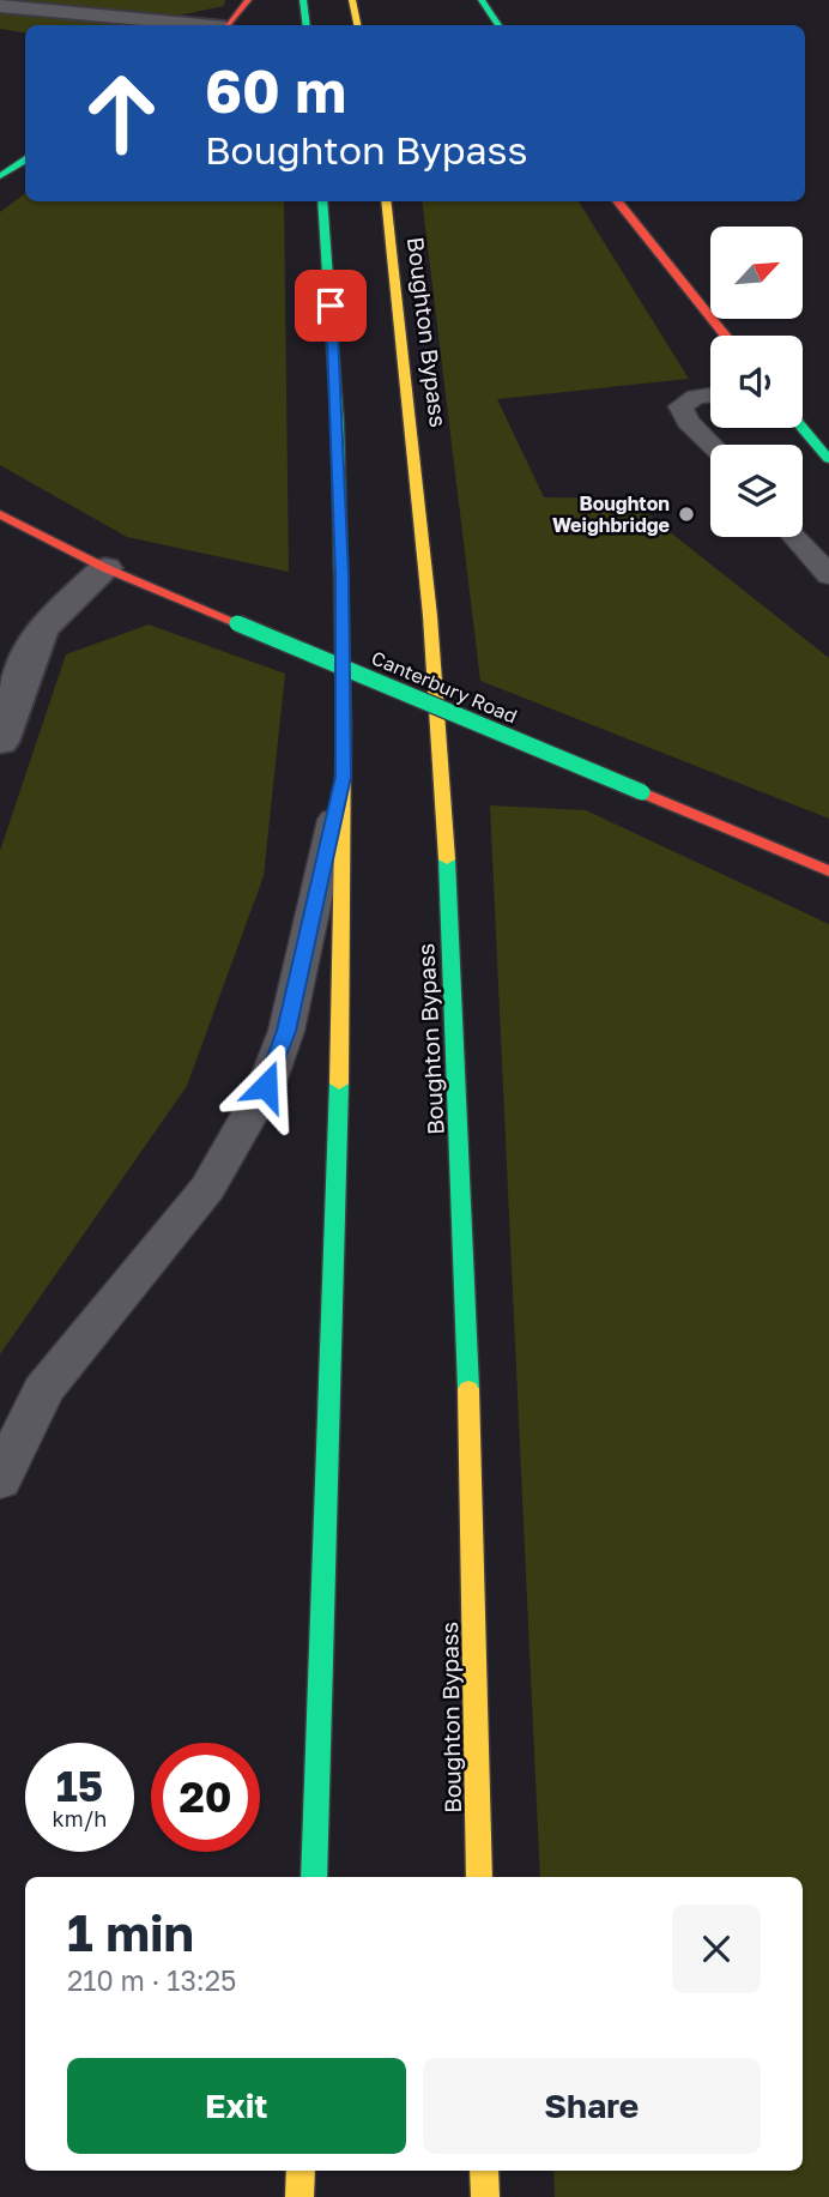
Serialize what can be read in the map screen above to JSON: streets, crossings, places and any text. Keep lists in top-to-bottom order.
{
  "streets": {
    "main road": ["Boughton Bypass", "Canterbury Road"]
  },
  "places": ["Boughton Weighbridge"],
  "north": "top right",
  "page": {
    "turn": ["60 m", "Boughton Bypass"],
    "speed": "15 km/h",
    "limit": "20",
    "heading": ["1 min", "210 m · 13:25"],
    "buttons": ["Exit", "Share"]
  }
}
